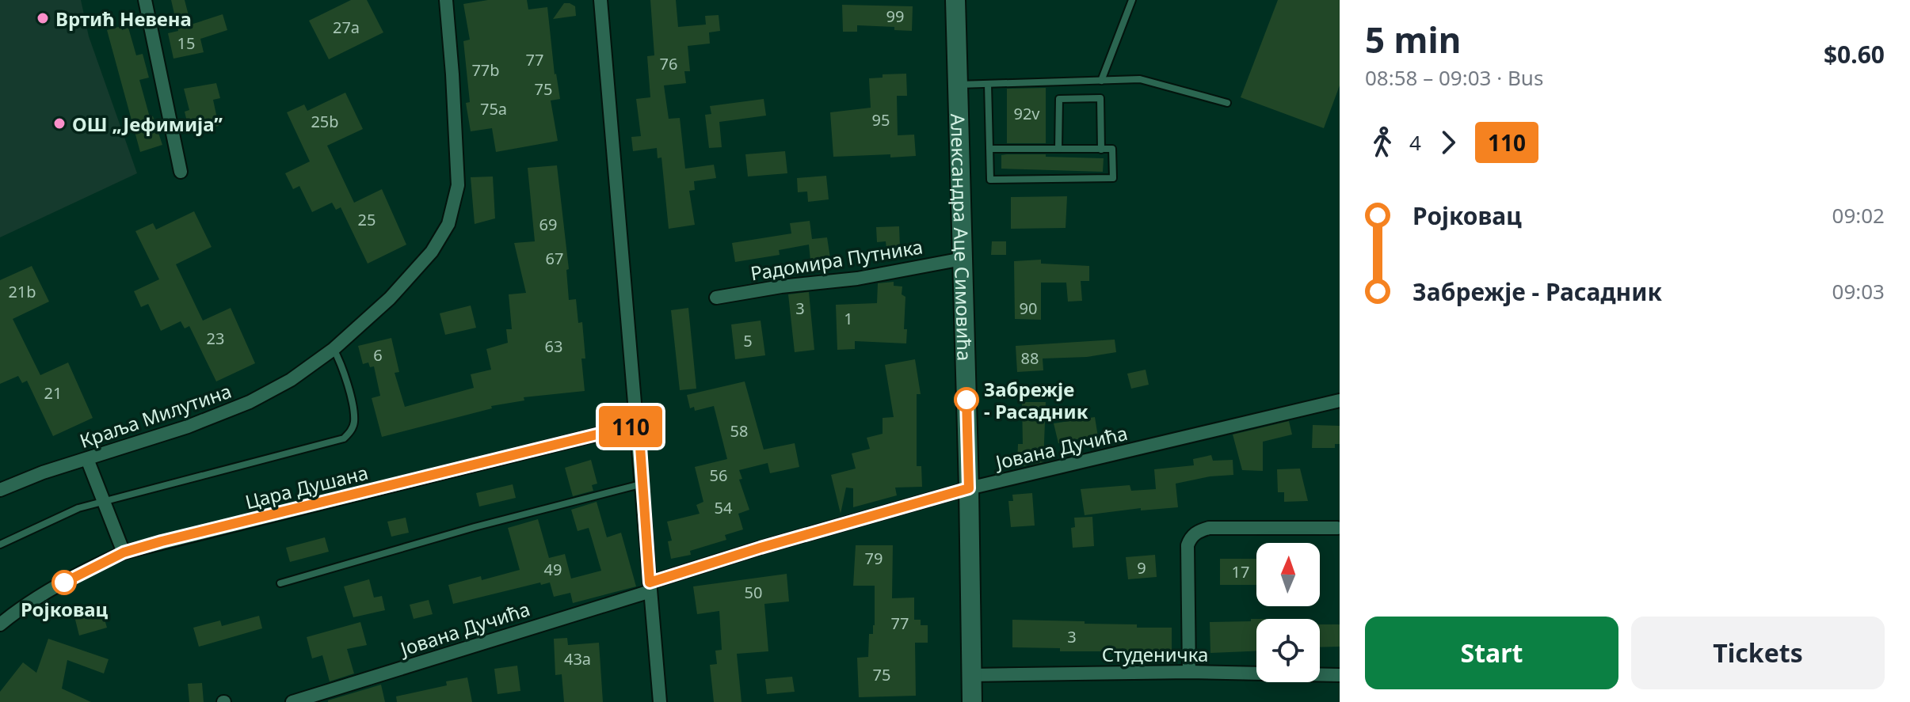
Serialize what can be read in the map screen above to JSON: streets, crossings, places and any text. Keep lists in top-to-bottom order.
{
  "streets": {
    "street": [
      "Александра Аце Симовића",
      "Радомира Путника",
      "Краља Милутина",
      "Јована Дучића",
      "Цара Душана",
      "Студеничка"
    ]
  },
  "crossings": [
    ["Александра Аце Симовића", "Радомира Путника"],
    ["Александра Аце Симовића", "Јована Дучића"],
    ["Александра Аце Симовића", "Студеничка"]
  ],
  "places": [
    "Вртић Невена",
    "ОШ „Јефимија”",
    "Забрежје - Расадник",
    "Ројковац"
  ],
  "lines": ["bus line 110"],
  "house_numbers": [
    "99",
    "27a",
    "15",
    "77",
    "76",
    "77b",
    "75",
    "75a",
    "92v",
    "95",
    "25b",
    "25",
    "69",
    "67",
    "21b",
    "3",
    "90",
    "1",
    "23",
    "5",
    "63",
    "6",
    "88",
    "21",
    "58",
    "56",
    "54",
    "79",
    "9",
    "49",
    "17",
    "50",
    "77",
    "3",
    "43a",
    "75"
  ],
  "north": "top",
  "page": {
    "on_map": "110",
    "heading": ["5 min", "08:58 – 09:03 · Bus", "$0.60"],
    "legs": ["4", "110"],
    "list": [
      {
        "name": "Ројковац",
        "value": "09:02"
      },
      {
        "name": "Забрежје - Расадник",
        "value": "09:03"
      }
    ],
    "buttons": ["Start", "Tickets"]
  }
}
